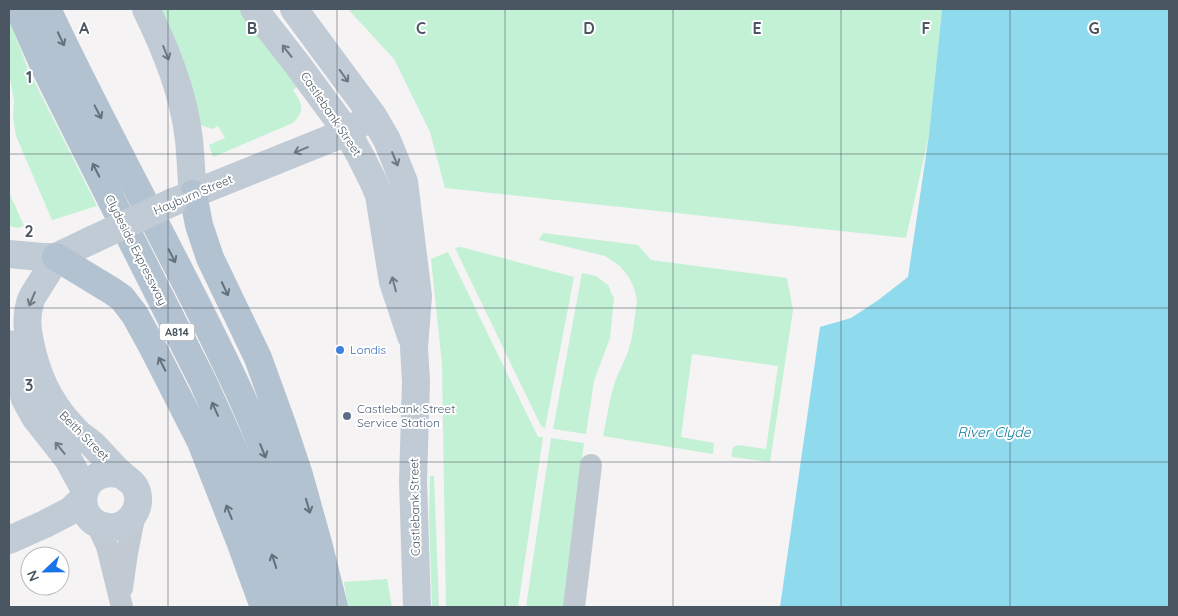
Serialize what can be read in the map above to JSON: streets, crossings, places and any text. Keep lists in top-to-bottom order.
{
  "streets": {
    "main road": ["Clydeside Expressway", "A814"],
    "street": ["Castlebank Street", "Hayburn Street", "Beith Street"]
  },
  "crossings": [
    ["Castlebank Street", "Hayburn Street"],
    ["Hayburn Street", "Beith Street"]
  ],
  "one_way": ["Hayburn Street"],
  "water": ["River Clyde"],
  "places": ["Londis", "Castlebank Street Service Station"],
  "north": "left",
  "grid": {
    "columns": [
      "A",
      "B",
      "C",
      "D",
      "E",
      "F",
      "G"
    ],
    "rows": ["1", "2", "3"]
  }
}
